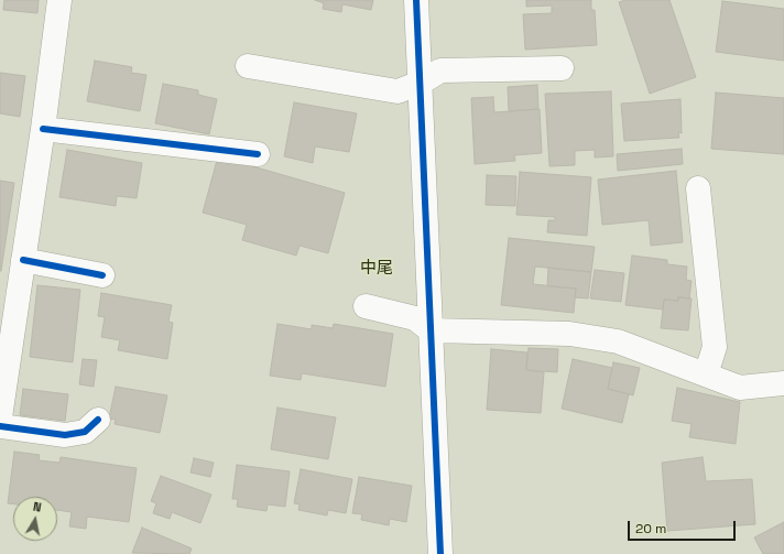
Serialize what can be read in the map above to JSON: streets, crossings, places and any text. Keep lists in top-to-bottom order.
{
  "districts": ["中尾"],
  "scale_bar": "20 m",
  "north": "top"
}
